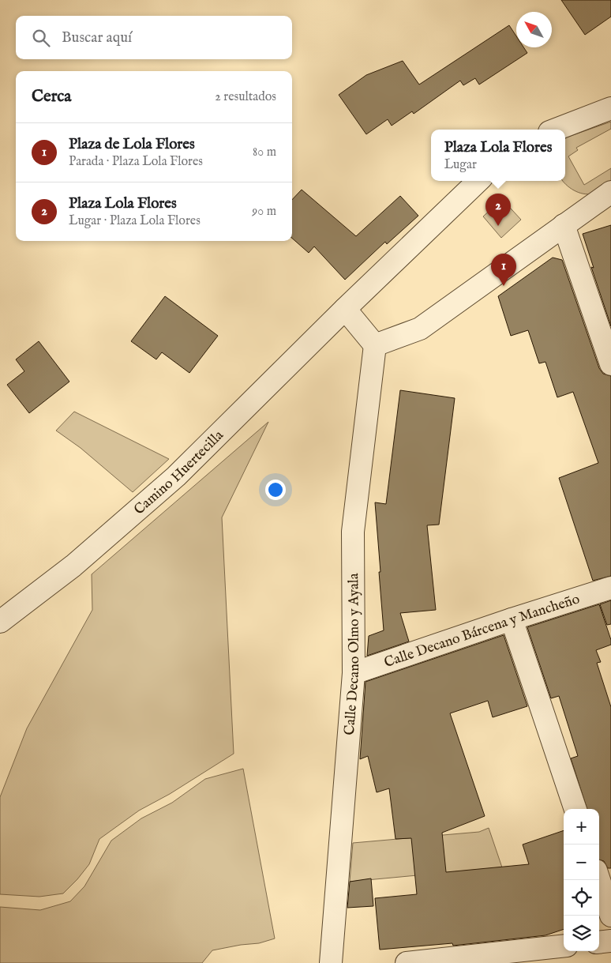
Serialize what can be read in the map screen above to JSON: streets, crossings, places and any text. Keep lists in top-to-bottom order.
{
  "streets": {
    "street": ["Camino Huertecilla", "Calle Decano Bárcena y Mancheño", "Calle Decano Olmo y Ayala"]
  },
  "crossings": [
    ["Calle Decano Bárcena y Mancheño", "Calle Decano Olmo y Ayala"]
  ],
  "north": "top left",
  "page": {
    "search": "Buscar aquí",
    "heading": ["Cerca", "2 resultados"],
    "list": [
      {
        "mark": "1",
        "name": "Plaza de Lola Flores",
        "note": "Parada · Plaza Lola Flores",
        "value": "80 m"
      },
      {
        "mark": "2",
        "name": "Plaza Lola Flores",
        "note": "Lugar · Plaza Lola Flores",
        "value": "90 m"
      }
    ],
    "popup": ["Plaza Lola Flores", "Lugar"],
    "pins": ["2", "1"],
    "map_buttons": ["+", "−"]
  }
}
